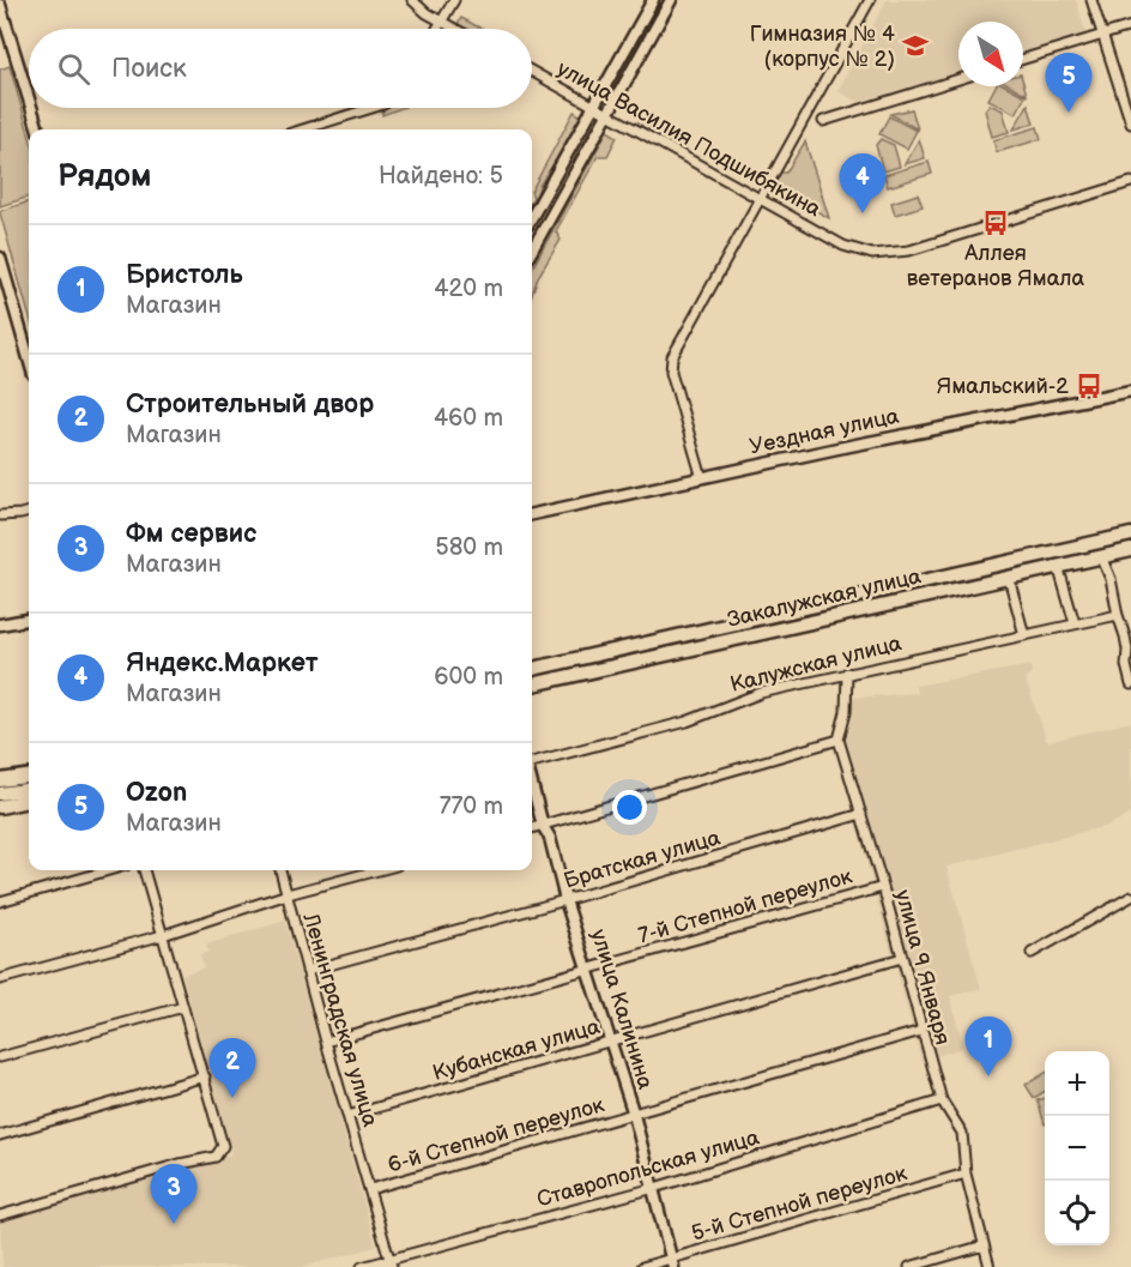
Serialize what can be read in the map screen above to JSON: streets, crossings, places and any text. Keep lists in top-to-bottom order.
{
  "streets": {
    "main road": ["Закалужская улица"],
    "street": [
      "улица Василия Подшибякина",
      "Уездная улица",
      "Калужская улица",
      "Братская улица",
      "7-й Степной переулок",
      "улица 9 Января",
      "улица Калинина",
      "Ленинградская улица",
      "Кубанская улица",
      "6-й Степной переулок",
      "Ставропольская улица",
      "5-й Степной переулок"
    ]
  },
  "crossings": [
    ["Калужская улица", "улица 9 Января"],
    ["Братская улица", "улица 9 Января"],
    ["Братская улица", "улица Калинина"],
    ["Братская улица", "Ленинградская улица"],
    ["7-й Степной переулок", "улица 9 Января"],
    ["7-й Степной переулок", "улица Калинина"],
    ["7-й Степной переулок", "Ленинградская улица"],
    ["улица 9 Января", "Кубанская улица"],
    ["улица 9 Января", "6-й Степной переулок"],
    ["улица 9 Января", "Ставропольская улица"],
    ["улица 9 Января", "5-й Степной переулок"],
    ["улица Калинина", "Кубанская улица"],
    ["улица Калинина", "6-й Степной переулок"],
    ["улица Калинина", "Ставропольская улица"],
    ["улица Калинина", "5-й Степной переулок"],
    ["Ленинградская улица", "Кубанская улица"],
    ["Ленинградская улица", "6-й Степной переулок"],
    ["Ленинградская улица", "Ставропольская улица"]
  ],
  "places": {
    "school or university": ["Гимназия № 4 (корпус № 2)"],
    "bus stop": ["Аллея ветеранов Ямала", "Ямальский-2"]
  },
  "north": "bottom right",
  "page": {
    "search": "Поиск",
    "pins": [
      "5",
      "4",
      "1",
      "2",
      "3"
    ],
    "heading": ["Рядом", "Найдено: 5"],
    "list": [
      {
        "mark": "1",
        "name": "Бристоль",
        "note": "Магазин",
        "value": "420 m"
      },
      {
        "mark": "2",
        "name": "Строительный двор",
        "note": "Магазин",
        "value": "460 m"
      },
      {
        "mark": "3",
        "name": "Фм сервис",
        "note": "Магазин",
        "value": "580 m"
      },
      {
        "mark": "4",
        "name": "Яндекс.Маркет",
        "note": "Магазин",
        "value": "600 m"
      },
      {
        "mark": "5",
        "name": "Ozon",
        "note": "Магазин",
        "value": "770 m"
      }
    ],
    "map_buttons": ["+", "−"]
  }
}
